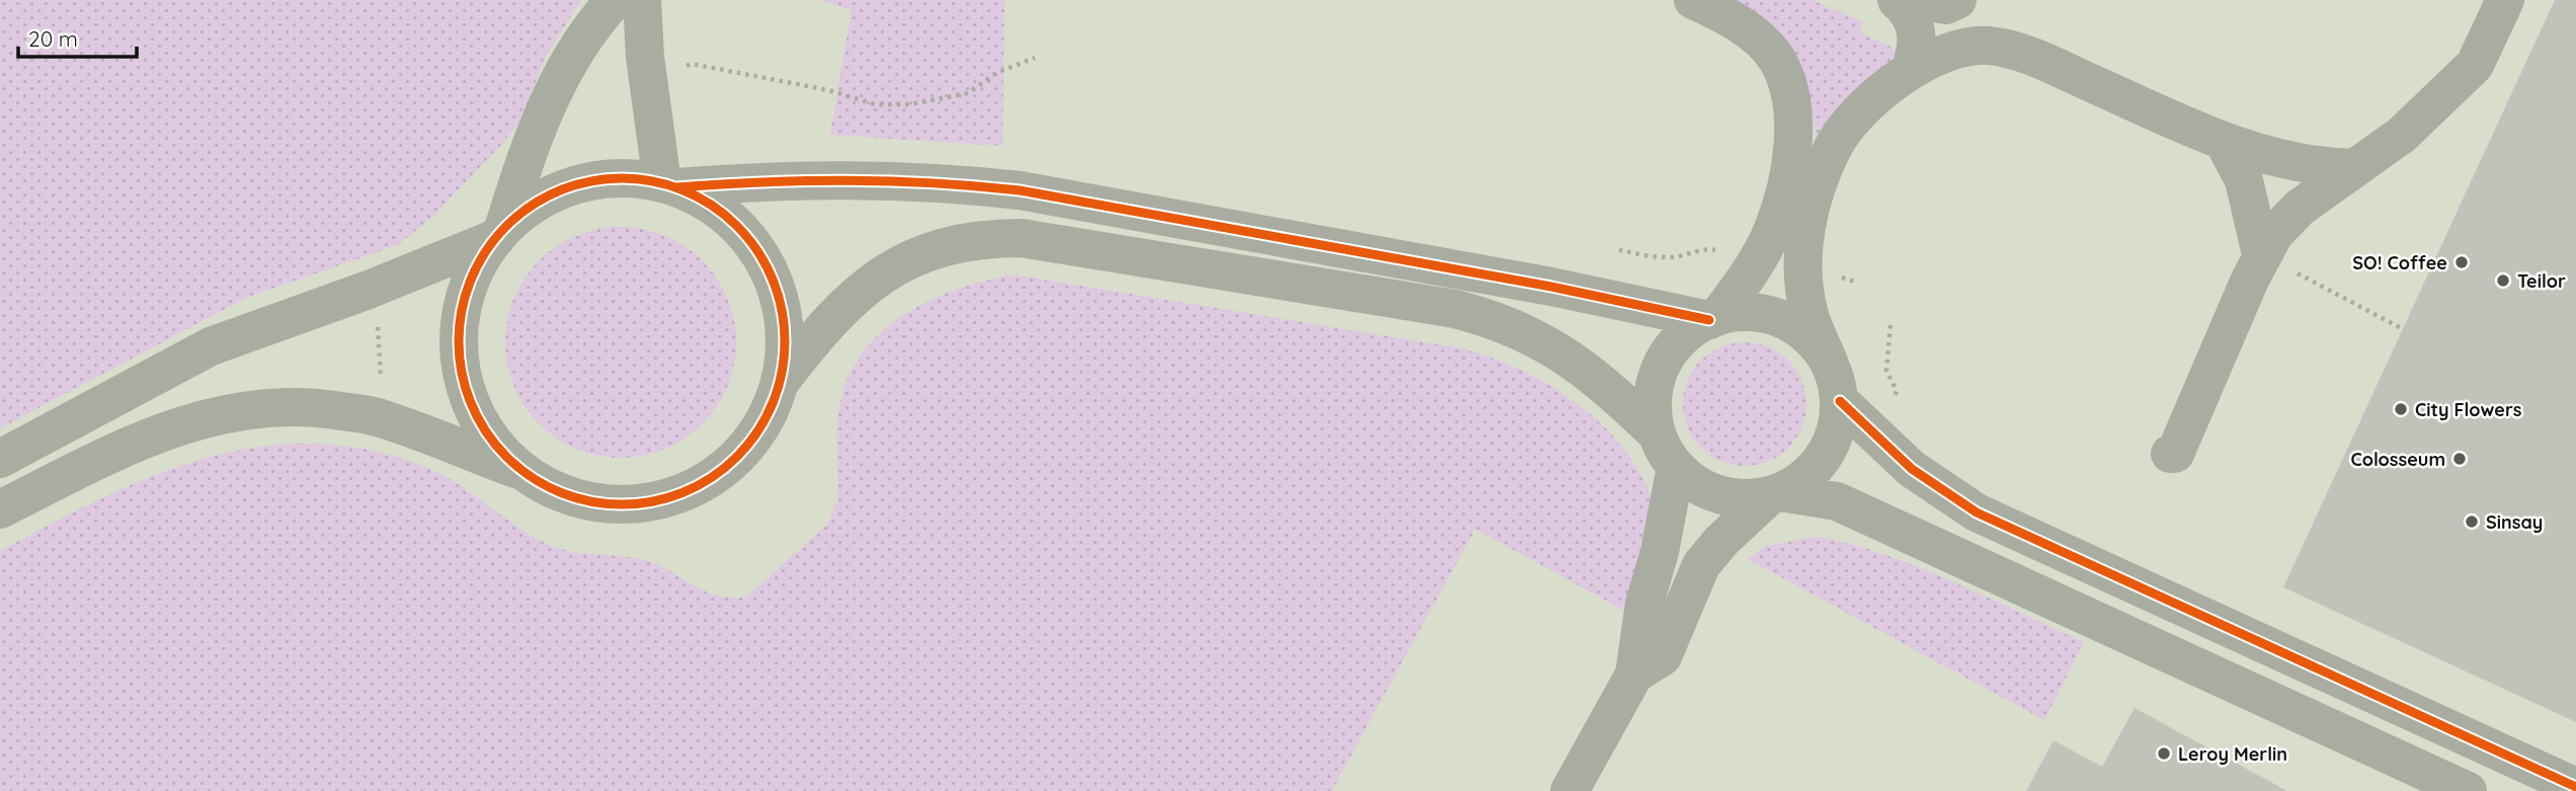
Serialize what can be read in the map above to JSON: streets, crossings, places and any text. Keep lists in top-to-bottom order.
{
  "places": [
    "SO! Coffee",
    "Teilor",
    "City Flowers",
    "Colosseum",
    "Sinsay",
    "Leroy Merlin"
  ],
  "scale_bar": "20 m"
}
